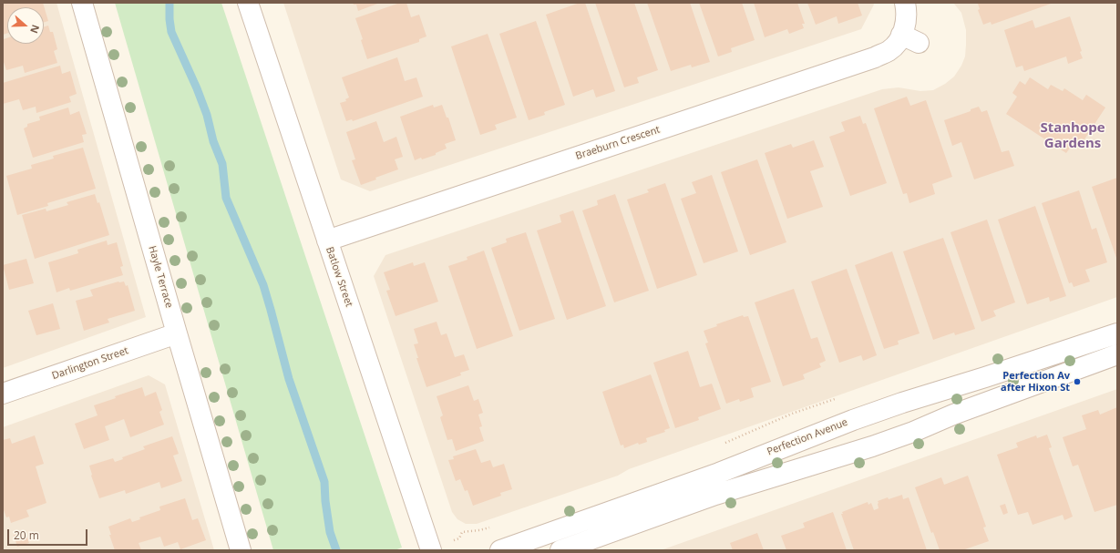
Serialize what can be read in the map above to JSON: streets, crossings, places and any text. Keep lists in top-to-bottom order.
{
  "streets": {
    "street": [
      "Braeburn Crescent",
      "Hayle Terrace",
      "Batlow Street",
      "Darlington Street",
      "Perfection Avenue"
    ]
  },
  "crossings": [
    ["Braeburn Crescent", "Batlow Street"],
    ["Hayle Terrace", "Darlington Street"]
  ],
  "districts": ["Stanhope Gardens"],
  "places": ["Perfection Av after Hixon St"],
  "scale_bar": "20 m",
  "north": "right"
}
